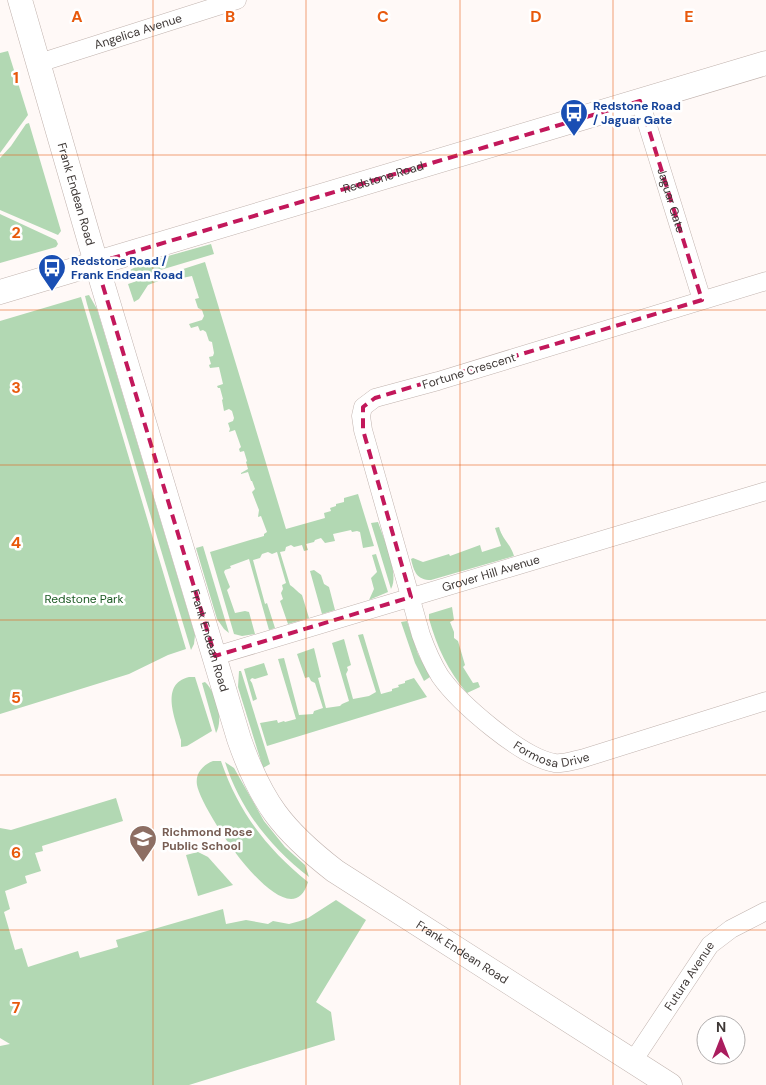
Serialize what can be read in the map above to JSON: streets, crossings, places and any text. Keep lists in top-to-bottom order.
{
  "streets": {
    "street": [
      "Angelica Avenue",
      "Redstone Road",
      "Frank Endean Road",
      "Jaguar Gate",
      "Fortune Crescent",
      "Grover Hill Avenue",
      "Formosa Drive",
      "Futura Avenue"
    ]
  },
  "crossings": [
    ["Angelica Avenue", "Frank Endean Road"],
    ["Redstone Road", "Frank Endean Road"],
    ["Redstone Road", "Jaguar Gate"],
    ["Frank Endean Road", "Grover Hill Avenue"],
    ["Frank Endean Road", "Futura Avenue"],
    ["Jaguar Gate", "Fortune Crescent"],
    ["Fortune Crescent", "Grover Hill Avenue"],
    ["Fortune Crescent", "Formosa Drive"],
    ["Grover Hill Avenue", "Formosa Drive"]
  ],
  "parks": ["Redstone Park"],
  "places": {
    "bus stop": ["Redstone Road / Jaguar Gate", "Redstone Road / Frank Endean Road"],
    "school or university": ["Richmond Rose Public School"]
  },
  "north": "top",
  "grid": {
    "columns": [
      "A",
      "B",
      "C",
      "D",
      "E"
    ],
    "rows": [
      "1",
      "2",
      "3",
      "4",
      "5",
      "6",
      "7"
    ]
  }
}
